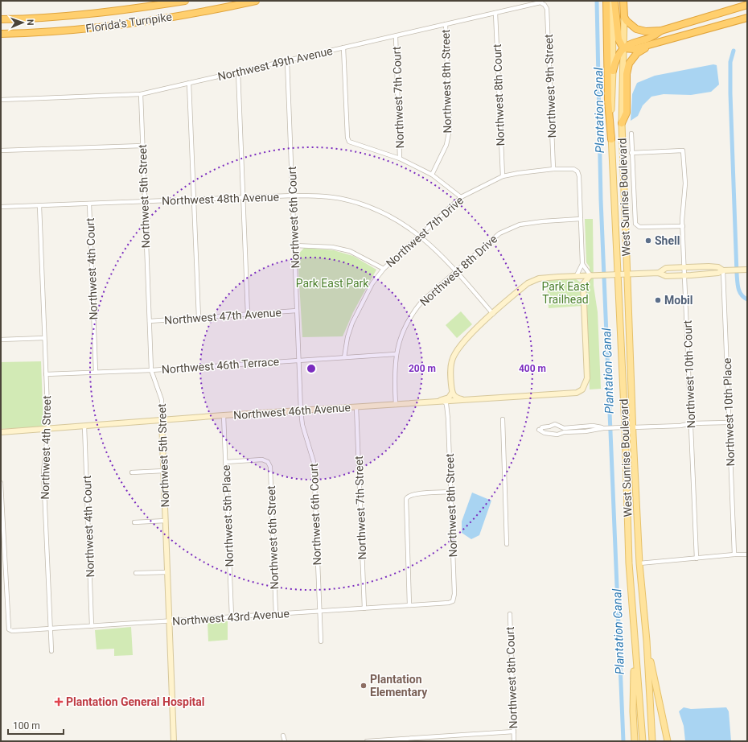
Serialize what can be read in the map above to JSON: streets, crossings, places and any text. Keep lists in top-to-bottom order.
{
  "streets": {
    "highway": ["Florida's Turnpike", "West Sunrise Boulevard"],
    "street": [
      "Northwest 49th Avenue",
      "Northwest 8th Street",
      "Northwest 9th Street",
      "Northwest 8th Court",
      "Northwest 7th Court",
      "Northwest 5th Street",
      "Northwest 48th Avenue",
      "Northwest 6th Court",
      "Northwest 7th Drive",
      "Northwest 4th Court",
      "Northwest 8th Drive",
      "Northwest 47th Avenue",
      "Northwest 46th Terrace",
      "Northwest 10th Court",
      "Northwest 46th Avenue",
      "Northwest 10th Place",
      "Northwest 4th Street",
      "Northwest 7th Street",
      "Northwest 5th Place",
      "Northwest 6th Street",
      "Northwest 43rd Avenue"
    ]
  },
  "crossings": [
    ["Northwest 49th Avenue", "Northwest 8th Street"],
    ["Northwest 49th Avenue", "Northwest 9th Street"],
    ["Northwest 49th Avenue", "Northwest 8th Court"],
    ["Northwest 49th Avenue", "Northwest 7th Court"],
    ["Northwest 49th Avenue", "Northwest 5th Street"],
    ["Northwest 49th Avenue", "Northwest 6th Court"],
    ["Northwest 8th Street", "Northwest 46th Avenue"],
    ["Northwest 8th Street", "Northwest 43rd Avenue"],
    ["Northwest 9th Street", "Northwest 7th Drive"],
    ["Northwest 8th Court", "Northwest 7th Drive"],
    ["Northwest 5th Street", "Northwest 48th Avenue"],
    ["Northwest 5th Street", "Northwest 47th Avenue"],
    ["Northwest 5th Street", "Northwest 46th Terrace"],
    ["Northwest 5th Street", "Northwest 46th Avenue"],
    ["Northwest 5th Street", "Northwest 43rd Avenue"],
    ["Northwest 48th Avenue", "Northwest 6th Court"],
    ["Northwest 48th Avenue", "Northwest 7th Drive"],
    ["Northwest 48th Avenue", "Northwest 4th Court"],
    ["Northwest 48th Avenue", "Northwest 8th Drive"],
    ["Northwest 48th Avenue", "Northwest 4th Street"],
    ["Northwest 6th Court", "Northwest 47th Avenue"],
    ["Northwest 6th Court", "Northwest 46th Terrace"],
    ["Northwest 6th Court", "Northwest 46th Avenue"],
    ["Northwest 6th Court", "Northwest 43rd Avenue"],
    ["Northwest 7th Drive", "Northwest 8th Drive"],
    ["Northwest 7th Drive", "Northwest 46th Terrace"],
    ["Northwest 4th Court", "Northwest 46th Terrace"],
    ["Northwest 4th Court", "Northwest 46th Avenue"],
    ["Northwest 4th Court", "Northwest 43rd Avenue"],
    ["Northwest 8th Drive", "Northwest 46th Terrace"],
    ["Northwest 8th Drive", "Northwest 46th Avenue"],
    ["Northwest 46th Terrace", "Northwest 4th Street"],
    ["Northwest 46th Avenue", "Northwest 4th Street"],
    ["Northwest 46th Avenue", "Northwest 7th Street"],
    ["Northwest 46th Avenue", "Northwest 5th Place"],
    ["Northwest 4th Street", "Northwest 43rd Avenue"],
    ["Northwest 7th Street", "Northwest 43rd Avenue"],
    ["Northwest 5th Place", "Northwest 6th Street"],
    ["Northwest 5th Place", "Northwest 43rd Avenue"],
    ["Northwest 6th Street", "Northwest 43rd Avenue"]
  ],
  "water": ["Plantation Canal"],
  "parks": ["Park East Park", "Park East Trailhead"],
  "places": {
    "other": ["Shell", "Mobil", "Plantation Elementary"],
    "health": ["Plantation General Hospital"]
  },
  "scale_bar": "100 m",
  "north": "right",
  "rings": ["200 m", "400 m"]
}
